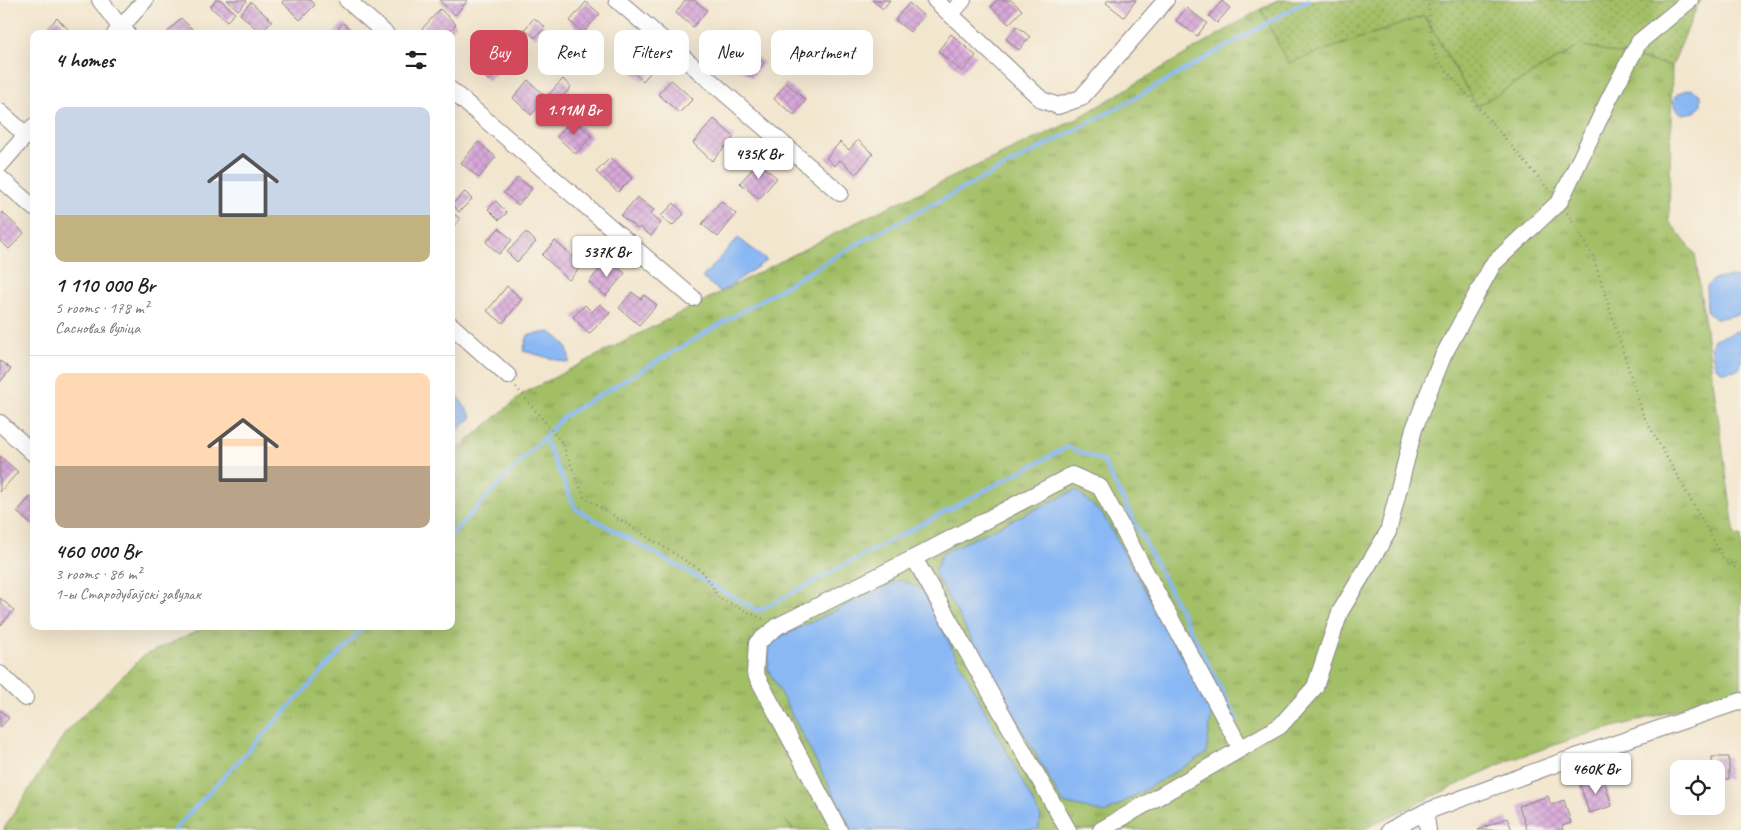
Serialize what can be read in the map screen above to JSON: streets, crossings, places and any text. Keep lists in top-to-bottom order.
{
  "page": {
    "chip": [
      "Buy",
      "Rent",
      "Filters",
      "New",
      "Apartment"
    ],
    "heading": "4 homes",
    "list": [
      {
        "name": "1 110 000 Br",
        "note": "5 rooms · 178 m² · Сасновая вуліца"
      },
      {
        "name": "460 000 Br",
        "note": "3 rooms · 86 m² · 1-ы Стародубаўскі завулак"
      }
    ],
    "price": [
      "1.11M Br",
      "435K Br",
      "537K Br",
      "460K Br"
    ]
  }
}
